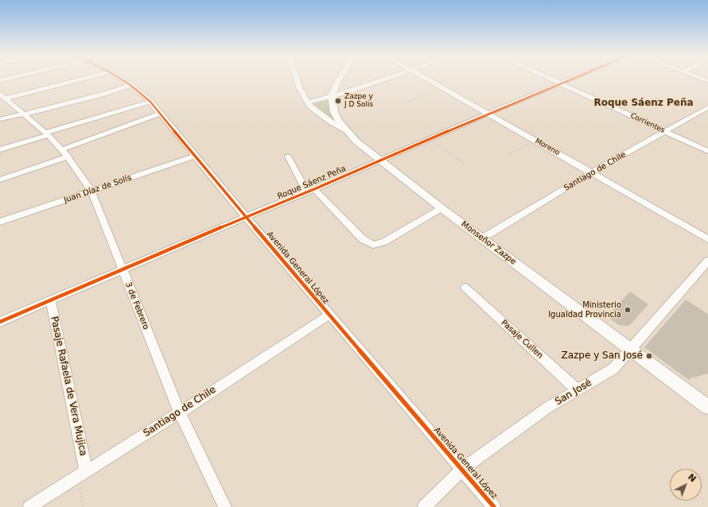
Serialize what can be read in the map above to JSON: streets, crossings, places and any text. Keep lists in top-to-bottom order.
{
  "streets": {
    "street": [
      "Corrientes",
      "Moreno",
      "Santiago de Chile",
      "Roque Sáenz Peña",
      "Juan Díaz de Solís",
      "Monseñor Zazpe",
      "Avenida General López",
      "3 de Febrero",
      "Pasaje Cullen",
      "Pasaje Rafaela de Vera Mujica",
      "San José"
    ]
  },
  "crossings": [
    ["Corrientes", "Santiago de Chile"],
    ["Corrientes", "Roque Sáenz Peña"],
    ["Moreno", "Santiago de Chile"],
    ["Moreno", "Roque Sáenz Peña"],
    ["Santiago de Chile", "Monseñor Zazpe"],
    ["Santiago de Chile", "Avenida General López"],
    ["Santiago de Chile", "3 de Febrero"],
    ["Santiago de Chile", "Pasaje Rafaela de Vera Mujica"],
    ["Roque Sáenz Peña", "Monseñor Zazpe"],
    ["Roque Sáenz Peña", "Avenida General López"],
    ["Roque Sáenz Peña", "3 de Febrero"],
    ["Roque Sáenz Peña", "Pasaje Rafaela de Vera Mujica"],
    ["Juan Díaz de Solís", "Avenida General López"],
    ["Juan Díaz de Solís", "3 de Febrero"],
    ["Monseñor Zazpe", "San José"],
    ["Avenida General López", "San José"],
    ["Pasaje Cullen", "San José"]
  ],
  "districts": ["Roque Sáenz Peña"],
  "places": ["Zazpe y J D Solis", "Ministerio Igualdad Provincia", "Zazpe y San José"],
  "north": "top right"
}
